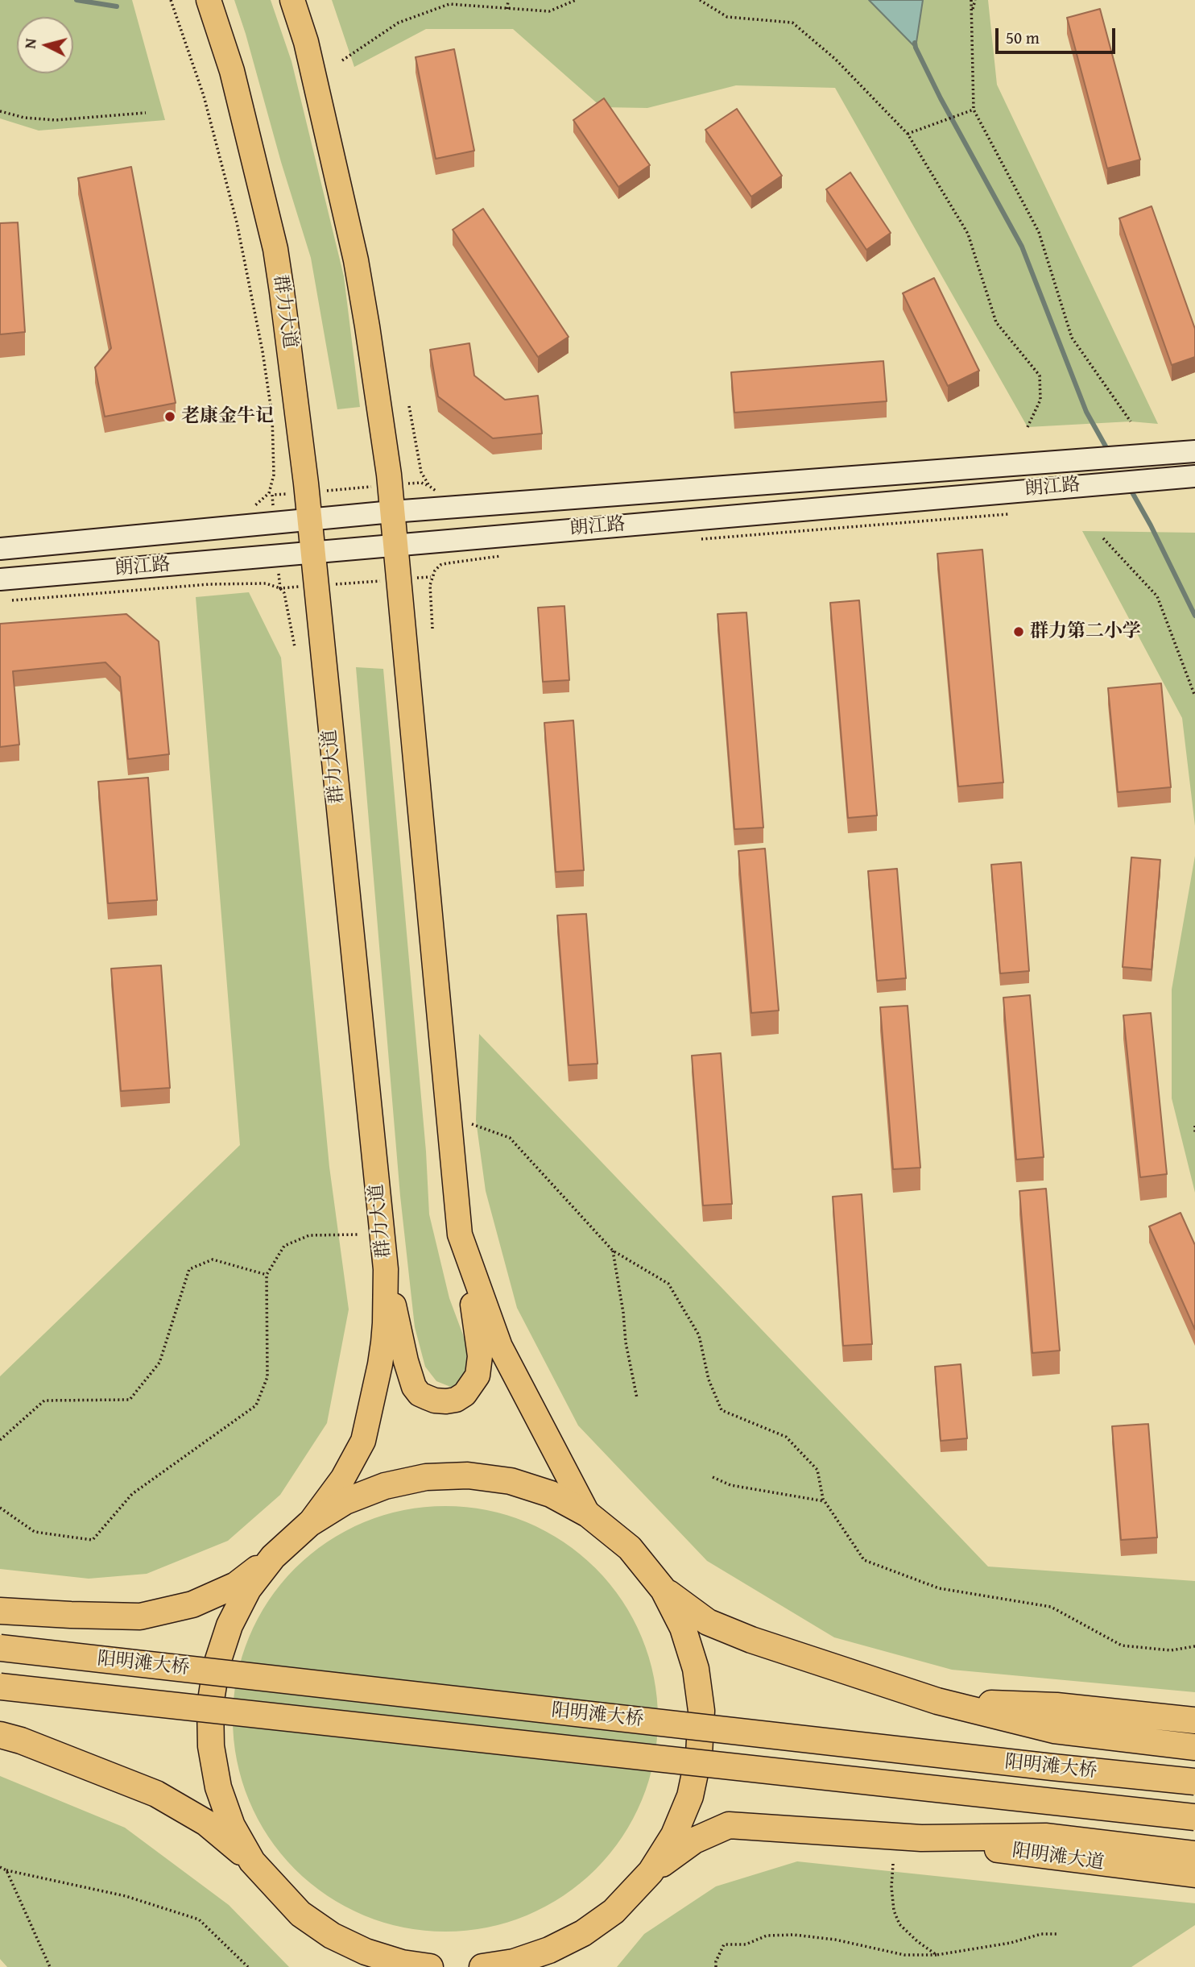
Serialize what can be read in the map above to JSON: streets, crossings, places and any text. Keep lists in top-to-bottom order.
{
  "streets": {
    "highway": ["阳明滩大桥", "阳明滩大道"],
    "main road": ["群力大道", "朗江路"]
  },
  "crossings": [
    ["群力大道", "朗江路"]
  ],
  "places": ["老康金牛记", "群力第二小学"],
  "scale_bar": "50 m",
  "north": "left"
}
